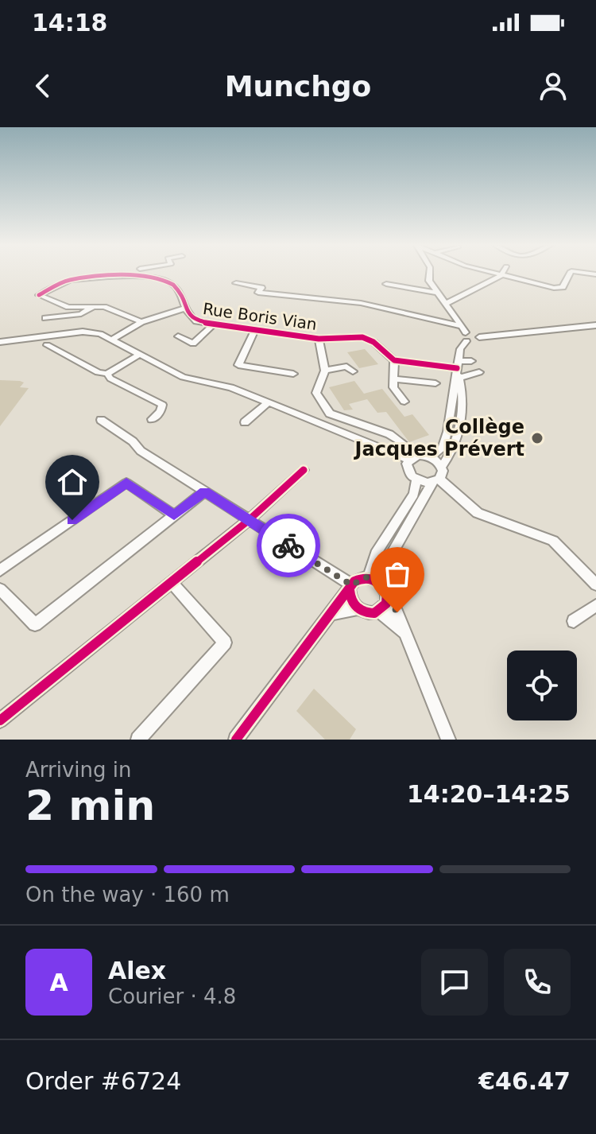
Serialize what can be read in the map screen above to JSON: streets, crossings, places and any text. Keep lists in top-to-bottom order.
{
  "streets": {
    "street": ["Rue Boris Vian"]
  },
  "places": ["Collège Jacques Prévert"],
  "page": {
    "status": "14:18",
    "header": "Munchgo",
    "heading": ["2 min", "Arriving in", "14:20–14:25"],
    "panel": [
      "Alex",
      "Courier · 4.8",
      "Order #6724",
      "€46.47"
    ],
    "bar": "On the way · 160 m",
    "round": "A"
  }
}
